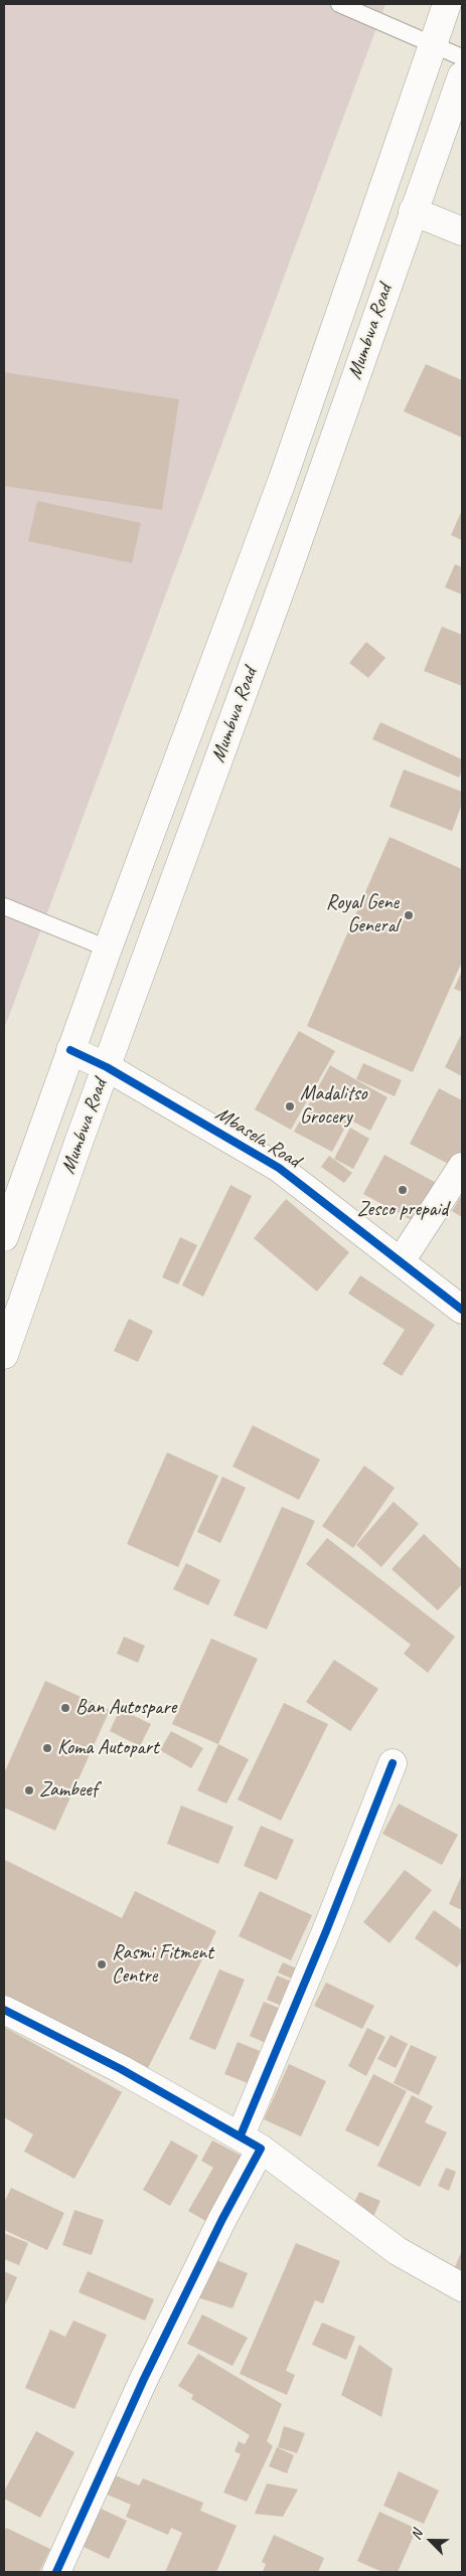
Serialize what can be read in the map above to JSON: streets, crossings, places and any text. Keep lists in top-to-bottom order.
{
  "streets": {
    "main road": ["Mumbwa Road", "Mbasela Road"]
  },
  "crossings": [
    ["Mumbwa Road", "Mbasela Road"]
  ],
  "places": [
    "Royal Gene General",
    "Madalitso Grocery",
    "Zesco prepaid",
    "Ban Autospare",
    "Koma Autopart",
    "Zambeef",
    "Rasmi Fitment Centre"
  ],
  "north": "top left"
}
